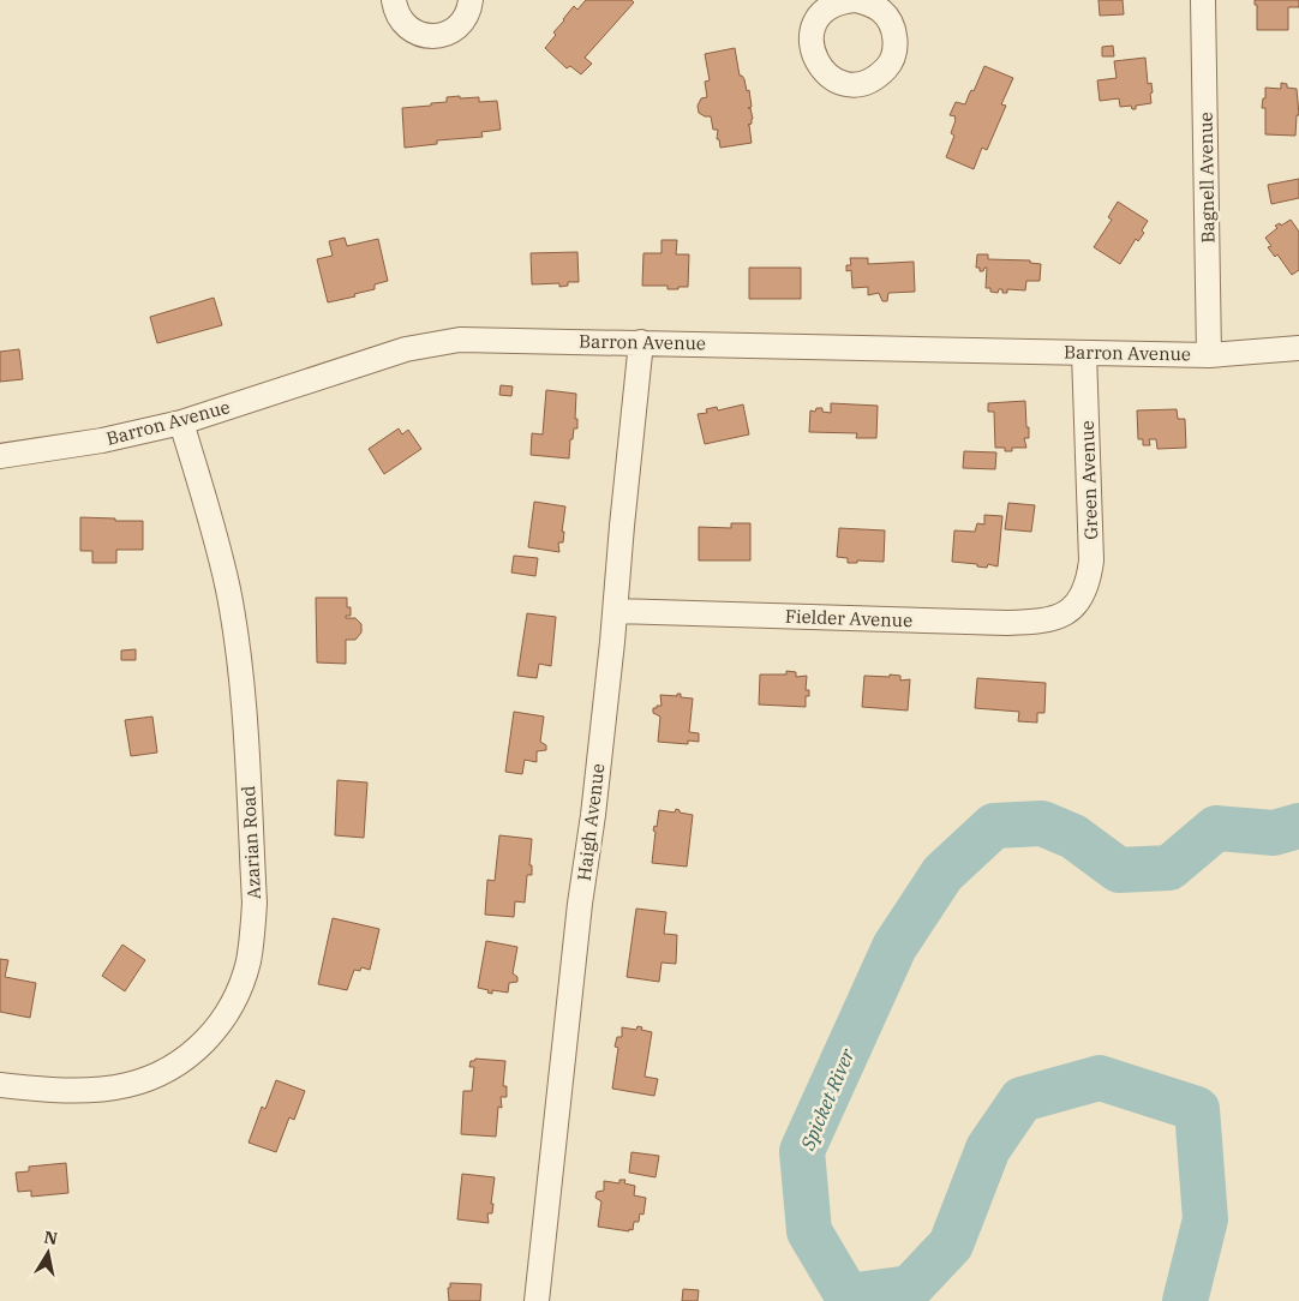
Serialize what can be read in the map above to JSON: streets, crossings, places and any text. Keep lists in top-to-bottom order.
{
  "streets": {
    "street": [
      "Bagnell Avenue",
      "Barron Avenue",
      "Green Avenue",
      "Fielder Avenue",
      "Haigh Avenue",
      "Azarian Road"
    ]
  },
  "crossings": [
    ["Bagnell Avenue", "Barron Avenue"],
    ["Barron Avenue", "Green Avenue"],
    ["Barron Avenue", "Haigh Avenue"],
    ["Barron Avenue", "Azarian Road"],
    ["Green Avenue", "Fielder Avenue"],
    ["Fielder Avenue", "Haigh Avenue"]
  ],
  "water": ["Spicket River"],
  "north": "top"
}
